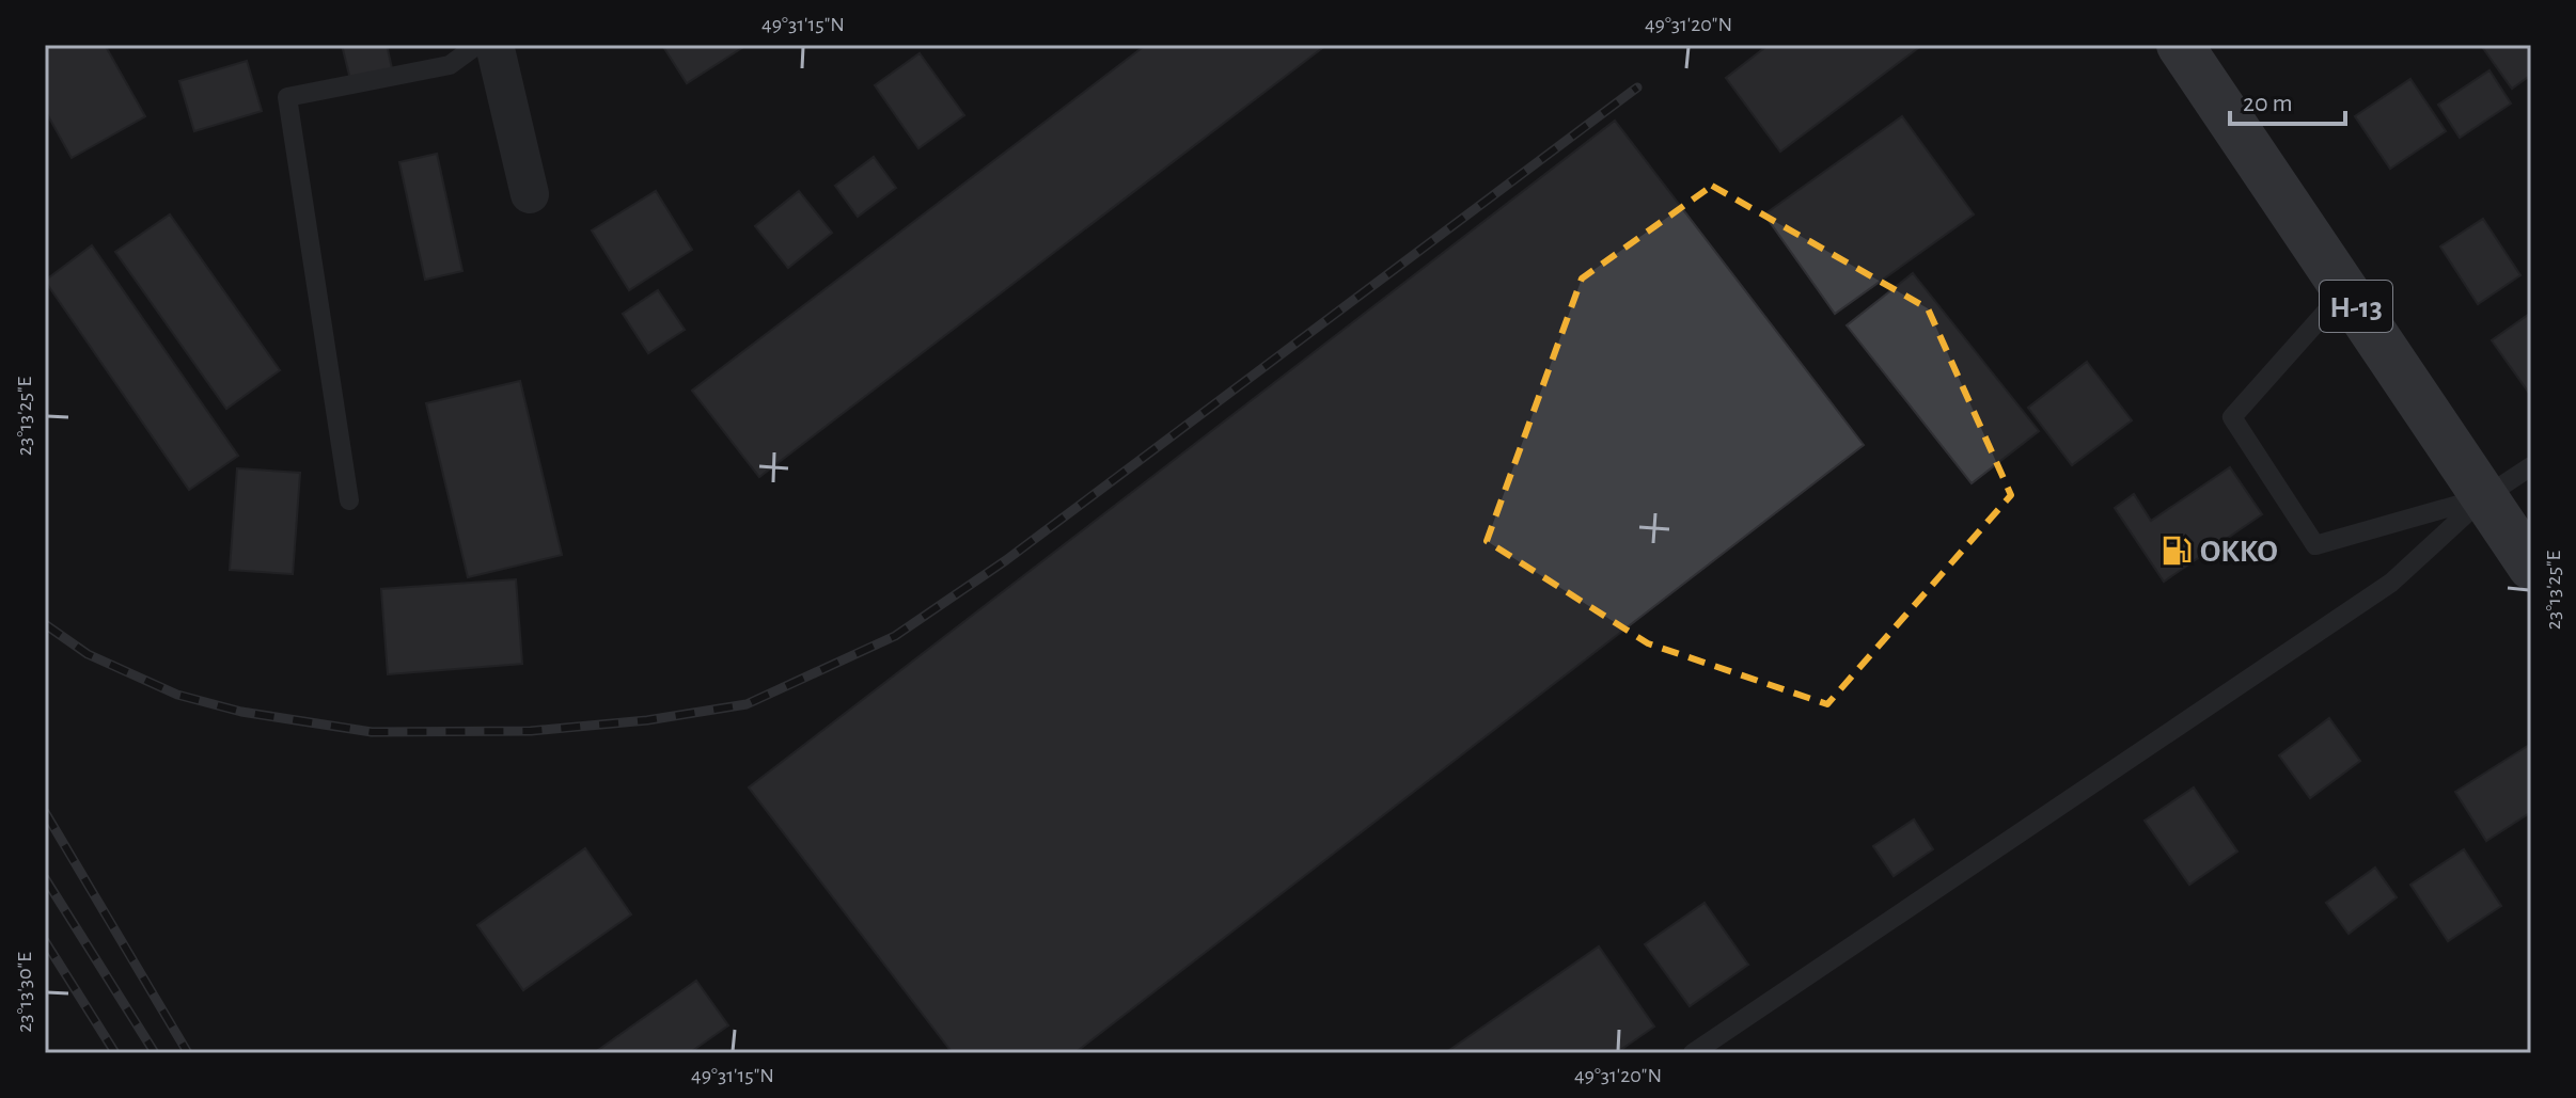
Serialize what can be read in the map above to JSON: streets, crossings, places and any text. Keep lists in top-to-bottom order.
{
  "streets": {
    "main road": ["Н-13"]
  },
  "places": {
    "fuel station": ["OKKO"]
  },
  "scale_bar": "20 m",
  "coordinates": [
    "49°31'15\"N",
    "49°31'20\"N",
    "23°13'25\"E",
    "23°13'30\"E"
  ]
}
